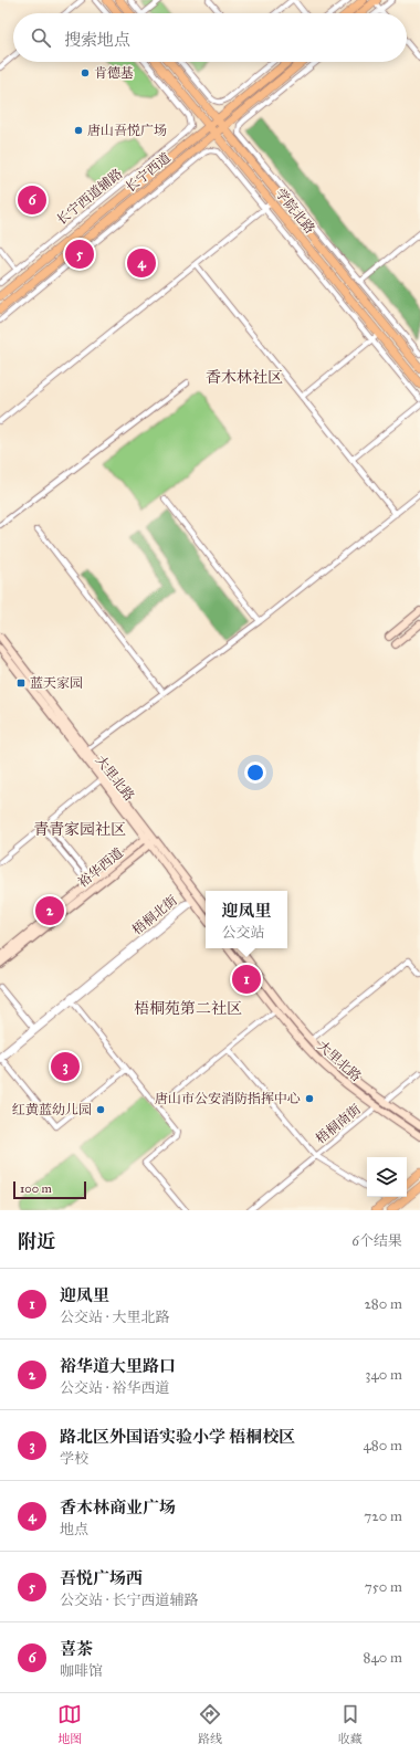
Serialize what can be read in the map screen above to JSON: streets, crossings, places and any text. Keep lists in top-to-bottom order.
{
  "streets": {
    "main road": [
      "长宁西道",
      "学院北路",
      "大里北路",
      "裕华西道"
    ],
    "street": ["长宁西道辅路", "梧桐北街", "梧桐南街"]
  },
  "crossings": [
    ["长宁西道", "学院北路"],
    ["大里北路", "裕华西道"],
    ["大里北路", "梧桐北街"],
    ["大里北路", "梧桐南街"]
  ],
  "districts": ["香木林社区", "青青家园社区", "梧桐苑第二社区"],
  "places": {
    "other": [
      "肯德基",
      "唐山吾悦广场",
      "唐山市公安消防指挥中心",
      "红黄蓝幼儿园"
    ],
    "transit": ["蓝天家园"]
  },
  "scale_bar": "100 m",
  "page": {
    "search": "搜索地点",
    "pins": [
      "6",
      "5",
      "4",
      "2",
      "1",
      "3"
    ],
    "popup": ["迎凤里", "公交站"],
    "scale": "100 m",
    "heading": ["附近", "6个结果"],
    "list": [
      {
        "mark": "1",
        "name": "迎凤里",
        "note": "公交站 · 大里北路",
        "value": "280 m"
      },
      {
        "mark": "2",
        "name": "裕华道大里路口",
        "note": "公交站 · 裕华西道",
        "value": "340 m"
      },
      {
        "mark": "3",
        "name": "路北区外国语实验小学 梧桐校区",
        "note": "学校",
        "value": "480 m"
      },
      {
        "mark": "4",
        "name": "香木林商业广场",
        "note": "地点",
        "value": "720 m"
      },
      {
        "mark": "5",
        "name": "吾悦广场西",
        "note": "公交站 · 长宁西道辅路",
        "value": "750 m"
      },
      {
        "mark": "6",
        "name": "喜茶",
        "note": "咖啡馆",
        "value": "840 m"
      }
    ],
    "nav": ["地图", "路线", "收藏"]
  }
}
